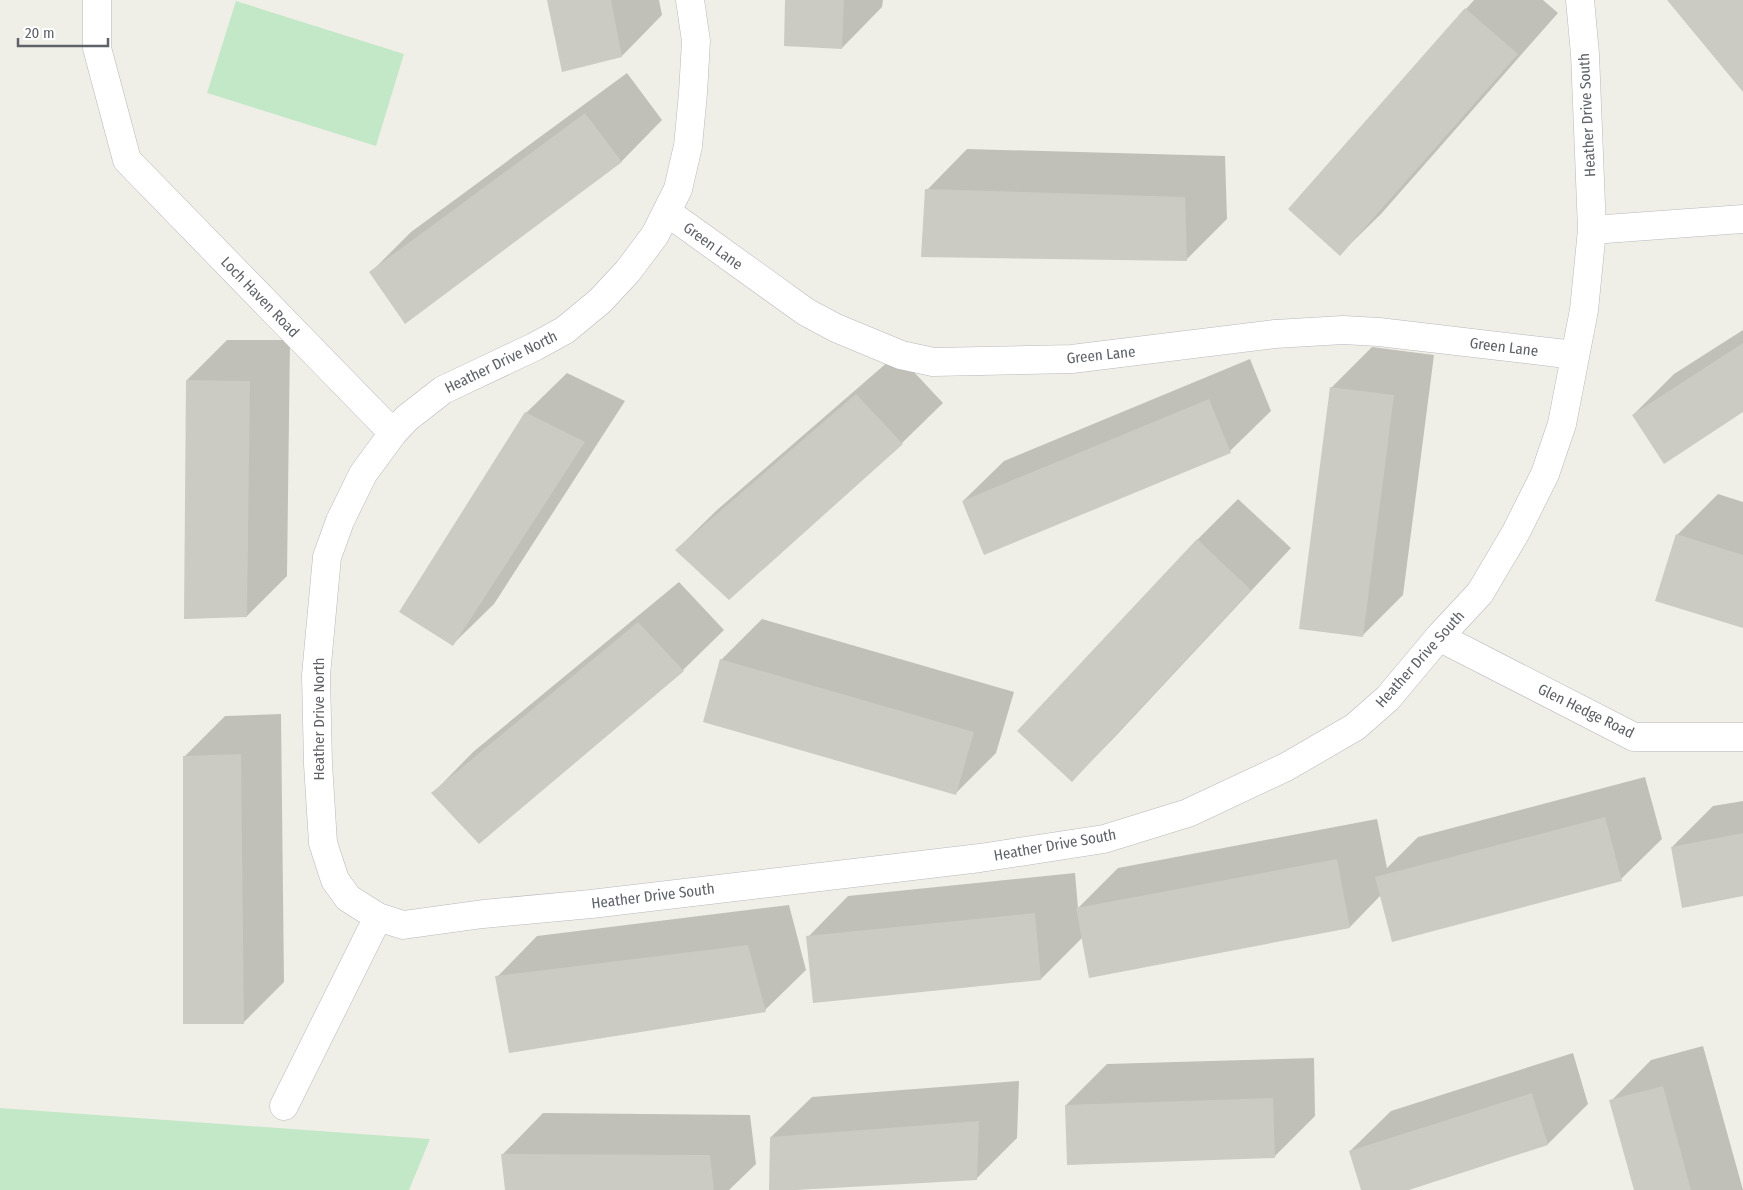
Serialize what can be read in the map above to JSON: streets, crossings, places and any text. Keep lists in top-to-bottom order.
{
  "streets": {
    "street": [
      "Heather Drive South",
      "Green Lane",
      "Loch Haven Road",
      "Heather Drive North",
      "Glen Hedge Road"
    ]
  },
  "crossings": [
    ["Heather Drive South", "Green Lane"],
    ["Heather Drive South", "Heather Drive North"],
    ["Heather Drive South", "Glen Hedge Road"],
    ["Green Lane", "Heather Drive North"],
    ["Loch Haven Road", "Heather Drive North"]
  ],
  "scale_bar": "20 m"
}
